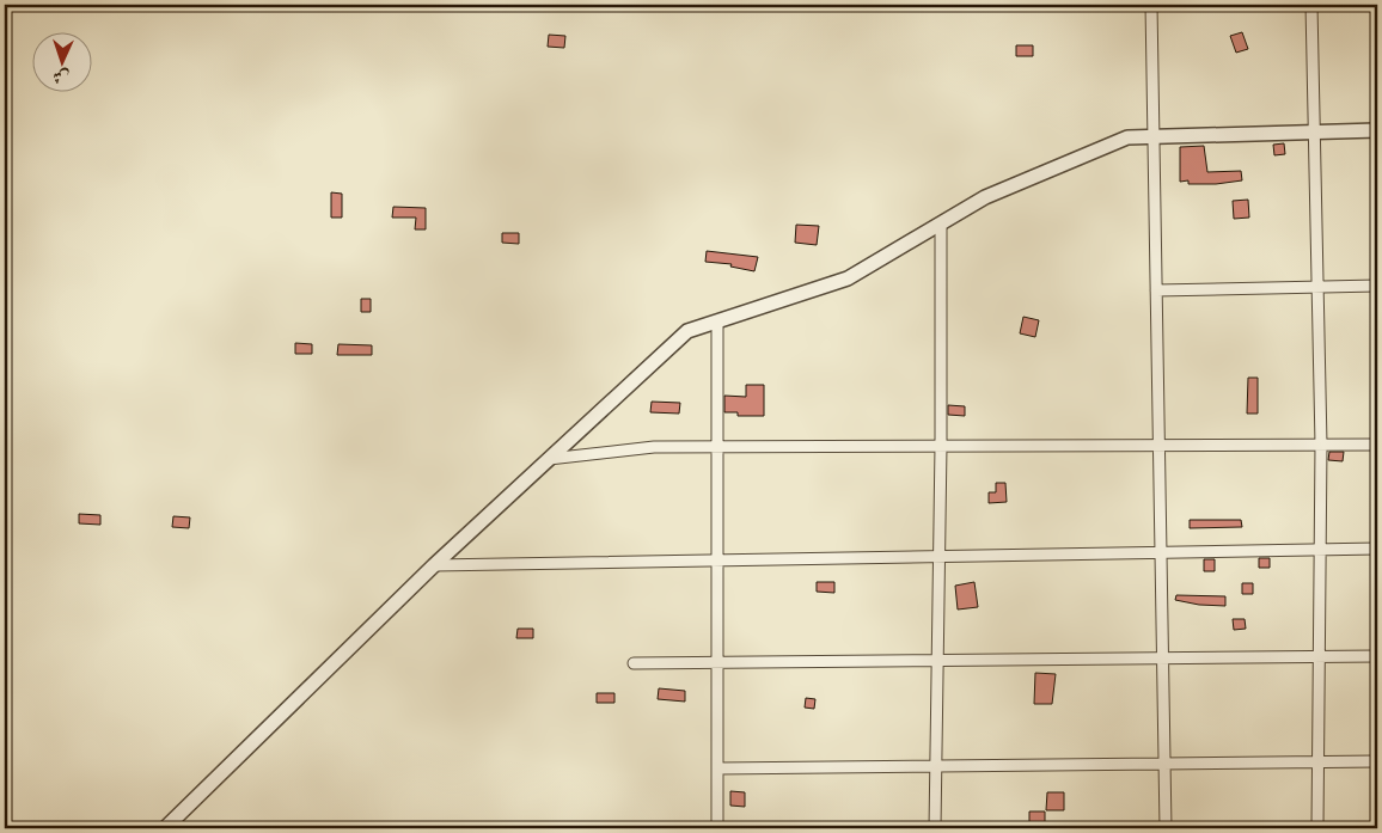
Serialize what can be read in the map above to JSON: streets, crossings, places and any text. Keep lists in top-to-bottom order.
{
  "north": "bottom"
}
